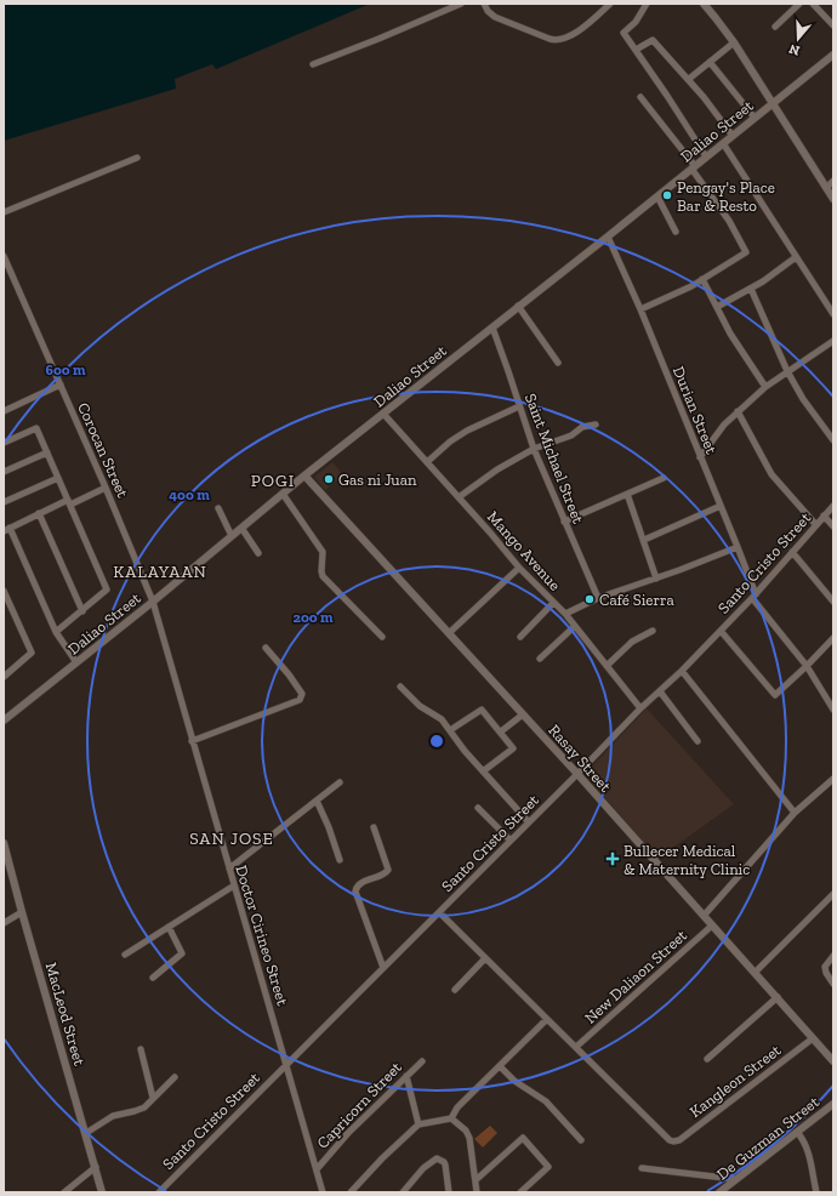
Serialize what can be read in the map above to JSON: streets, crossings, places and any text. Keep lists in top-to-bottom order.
{
  "streets": {
    "street": [
      "Daliao Street",
      "Durian Street",
      "Corocan Street",
      "Saint Michael Street",
      "Mango Avenue",
      "Santo Cristo Street",
      "Rasay Street",
      "Doctor Cirineo Street",
      "New Daliaon Street",
      "MacLeod Street",
      "Kangleon Street",
      "Capricorn Street",
      "De Guzman Street"
    ]
  },
  "crossings": [
    ["Daliao Street", "Durian Street"],
    ["Daliao Street", "Corocan Street"],
    ["Daliao Street", "Saint Michael Street"],
    ["Daliao Street", "Mango Avenue"],
    ["Daliao Street", "Rasay Street"],
    ["Daliao Street", "Doctor Cirineo Street"],
    ["Durian Street", "Santo Cristo Street"],
    ["Corocan Street", "Doctor Cirineo Street"],
    ["Mango Avenue", "Santo Cristo Street"],
    ["Santo Cristo Street", "Rasay Street"],
    ["Santo Cristo Street", "Doctor Cirineo Street"],
    ["Rasay Street", "New Daliaon Street"],
    ["Rasay Street", "Kangleon Street"],
    ["Doctor Cirineo Street", "Capricorn Street"],
    ["New Daliaon Street", "Kangleon Street"]
  ],
  "districts": ["POGI", "KALAYAAN", "SAN JOSE"],
  "places": {
    "other": ["Pengay's Place Bar & Resto", "Gas ni Juan", "Café Sierra"],
    "health": ["Bullecer Medical & Maternity Clinic"]
  },
  "north": "bottom",
  "rings": ["600 m", "400 m", "200 m"]
}
